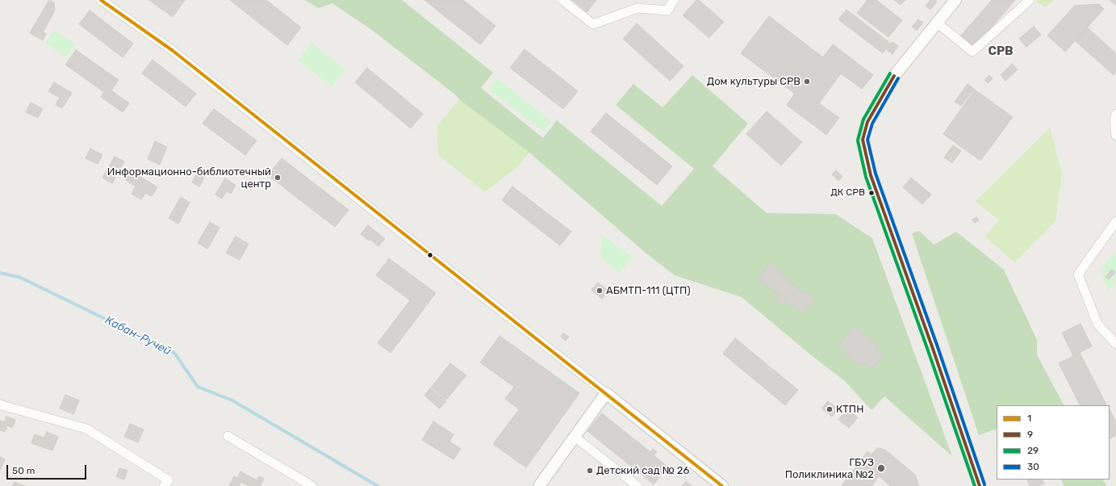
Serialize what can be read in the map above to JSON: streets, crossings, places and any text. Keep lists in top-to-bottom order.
{
  "districts": ["СРВ"],
  "water": ["Кабан-Ручей"],
  "places": [
    "Дом культуры СРВ",
    "Информационно-библиотечный центр",
    "ДК СРВ",
    "АБМТП-111 (ЦТП)",
    "КТПН",
    "ГБУЗ Поликлиника №2",
    "Детский сад № 26"
  ],
  "lines": [
    "transit line 1",
    "transit line 29",
    "transit line 9",
    "transit line 30"
  ],
  "legend": [
    "1",
    "9",
    "29",
    "30"
  ],
  "scale_bar": "50 m"
}
